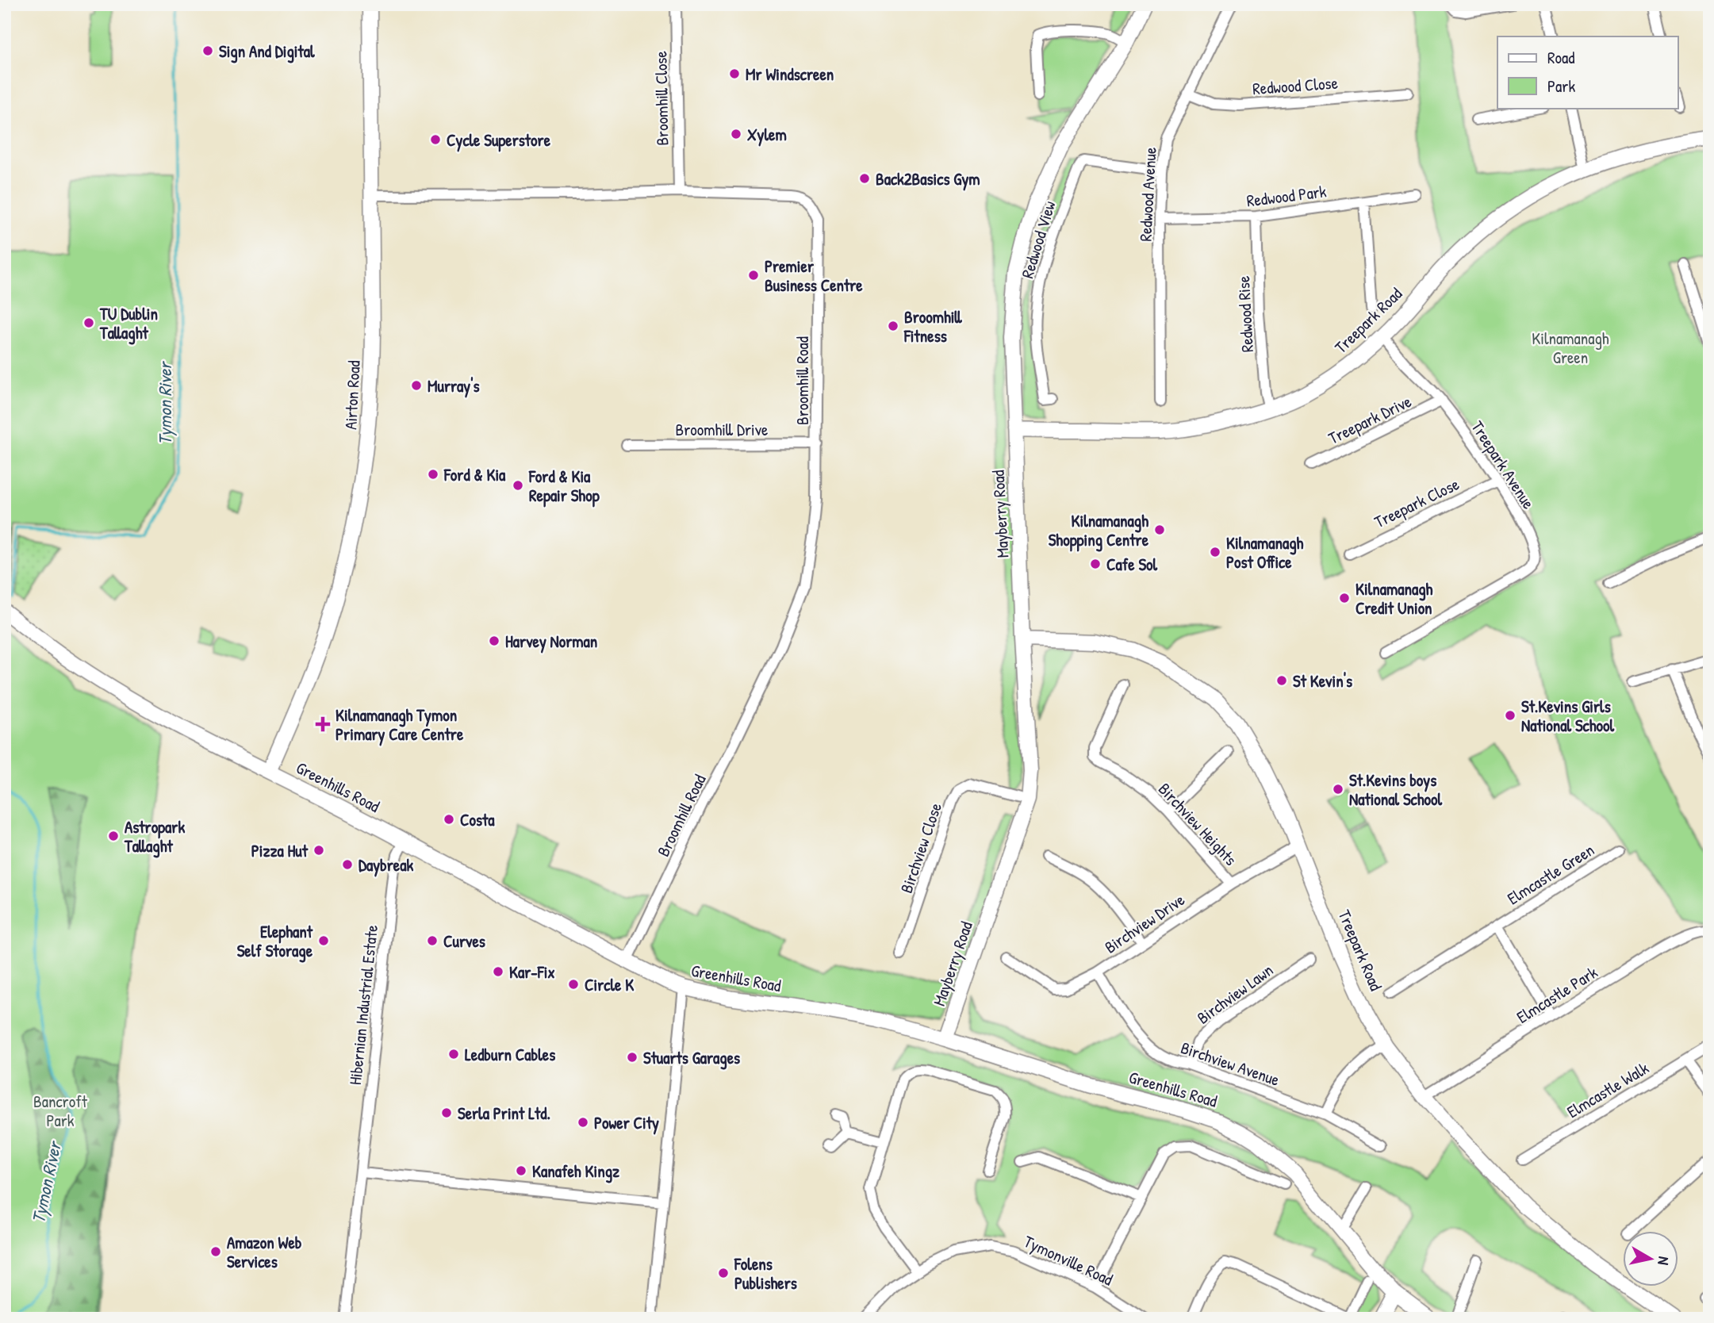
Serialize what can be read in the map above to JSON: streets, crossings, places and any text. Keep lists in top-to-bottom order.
{
  "streets": {
    "street": [
      "Redwood Close",
      "Broomhill Close",
      "Redwood Avenue",
      "Redwood Park",
      "Redwood View",
      "Redwood Rise",
      "Treepark Road",
      "Broomhill Road",
      "Airton Road",
      "Treepark Drive",
      "Broomhill Drive",
      "Treepark Avenue",
      "Treepark Close",
      "Mayberry Road",
      "Greenhills Road",
      "Birchview Heights",
      "Birchview Close",
      "Elmcastle Green",
      "Birchview Drive",
      "Birchview Lawn",
      "Elmcastle Park",
      "Hibernian Industrial Estate",
      "Birchview Avenue",
      "Elmcastle Walk",
      "Tymonville Road"
    ]
  },
  "crossings": [
    ["Redwood Close", "Redwood Avenue"],
    ["Broomhill Close", "Broomhill Road"],
    ["Redwood Avenue", "Redwood Park"],
    ["Redwood Avenue", "Redwood View"],
    ["Redwood Park", "Redwood Rise"],
    ["Redwood Rise", "Treepark Road"],
    ["Treepark Road", "Treepark Avenue"],
    ["Treepark Road", "Mayberry Road"],
    ["Treepark Road", "Birchview Drive"],
    ["Treepark Road", "Elmcastle Park"],
    ["Broomhill Road", "Airton Road"],
    ["Broomhill Road", "Broomhill Drive"],
    ["Broomhill Road", "Greenhills Road"],
    ["Airton Road", "Greenhills Road"],
    ["Treepark Drive", "Treepark Avenue"],
    ["Treepark Avenue", "Treepark Close"],
    ["Mayberry Road", "Greenhills Road"],
    ["Mayberry Road", "Birchview Close"],
    ["Greenhills Road", "Hibernian Industrial Estate"],
    ["Birchview Heights", "Birchview Drive"],
    ["Elmcastle Green", "Elmcastle Park"],
    ["Birchview Drive", "Birchview Avenue"],
    ["Birchview Lawn", "Birchview Avenue"]
  ],
  "water": ["Tymon River"],
  "parks": ["Kilnamanagh Green", "Bancroft Park"],
  "places": {
    "other": [
      "Sign And Digital",
      "Mr Windscreen",
      "Xylem",
      "Cycle Superstore",
      "Back2Basics Gym",
      "Premier Business Centre",
      "TU Dublin Tallaght",
      "Broomhill Fitness",
      "Murray's",
      "Ford & Kia",
      "Ford & Kia Repair Shop",
      "Kilnamanagh Shopping Centre",
      "Kilnamanagh Post Office",
      "Cafe Sol",
      "Kilnamanagh Credit Union",
      "Harvey Norman",
      "St Kevin's",
      "St.Kevins Girls National School",
      "St.Kevins boys National School",
      "Costa",
      "Astropark Tallaght",
      "Pizza Hut",
      "Daybreak",
      "Elephant Self Storage",
      "Curves",
      "Kar-Fix",
      "Circle K",
      "Ledburn Cables",
      "Stuarts Garages",
      "Serla Print Ltd.",
      "Power City",
      "Kanafeh Kingz",
      "Amazon Web Services",
      "Folens Publishers"
    ],
    "health": ["Kilnamanagh Tymon Primary Care Centre"]
  },
  "legend": ["Road", "Park"],
  "north": "right"
}
